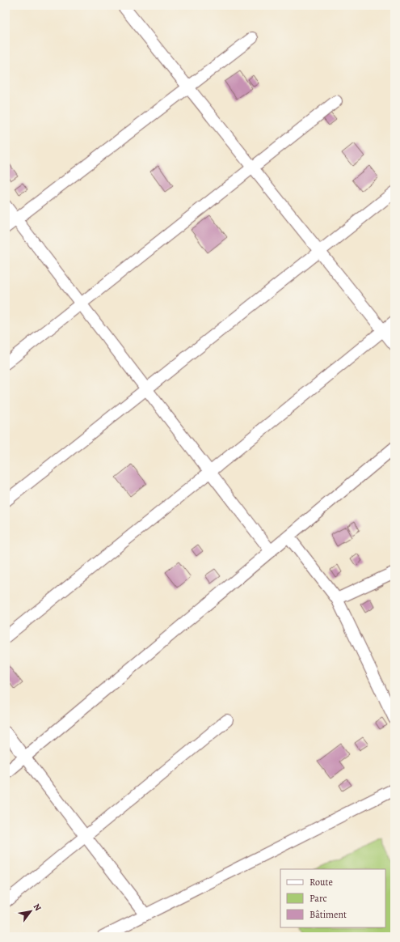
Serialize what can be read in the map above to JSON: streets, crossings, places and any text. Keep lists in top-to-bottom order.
{
  "legend": ["Route", "Parc", "Bâtiment"],
  "north": "top right"
}
